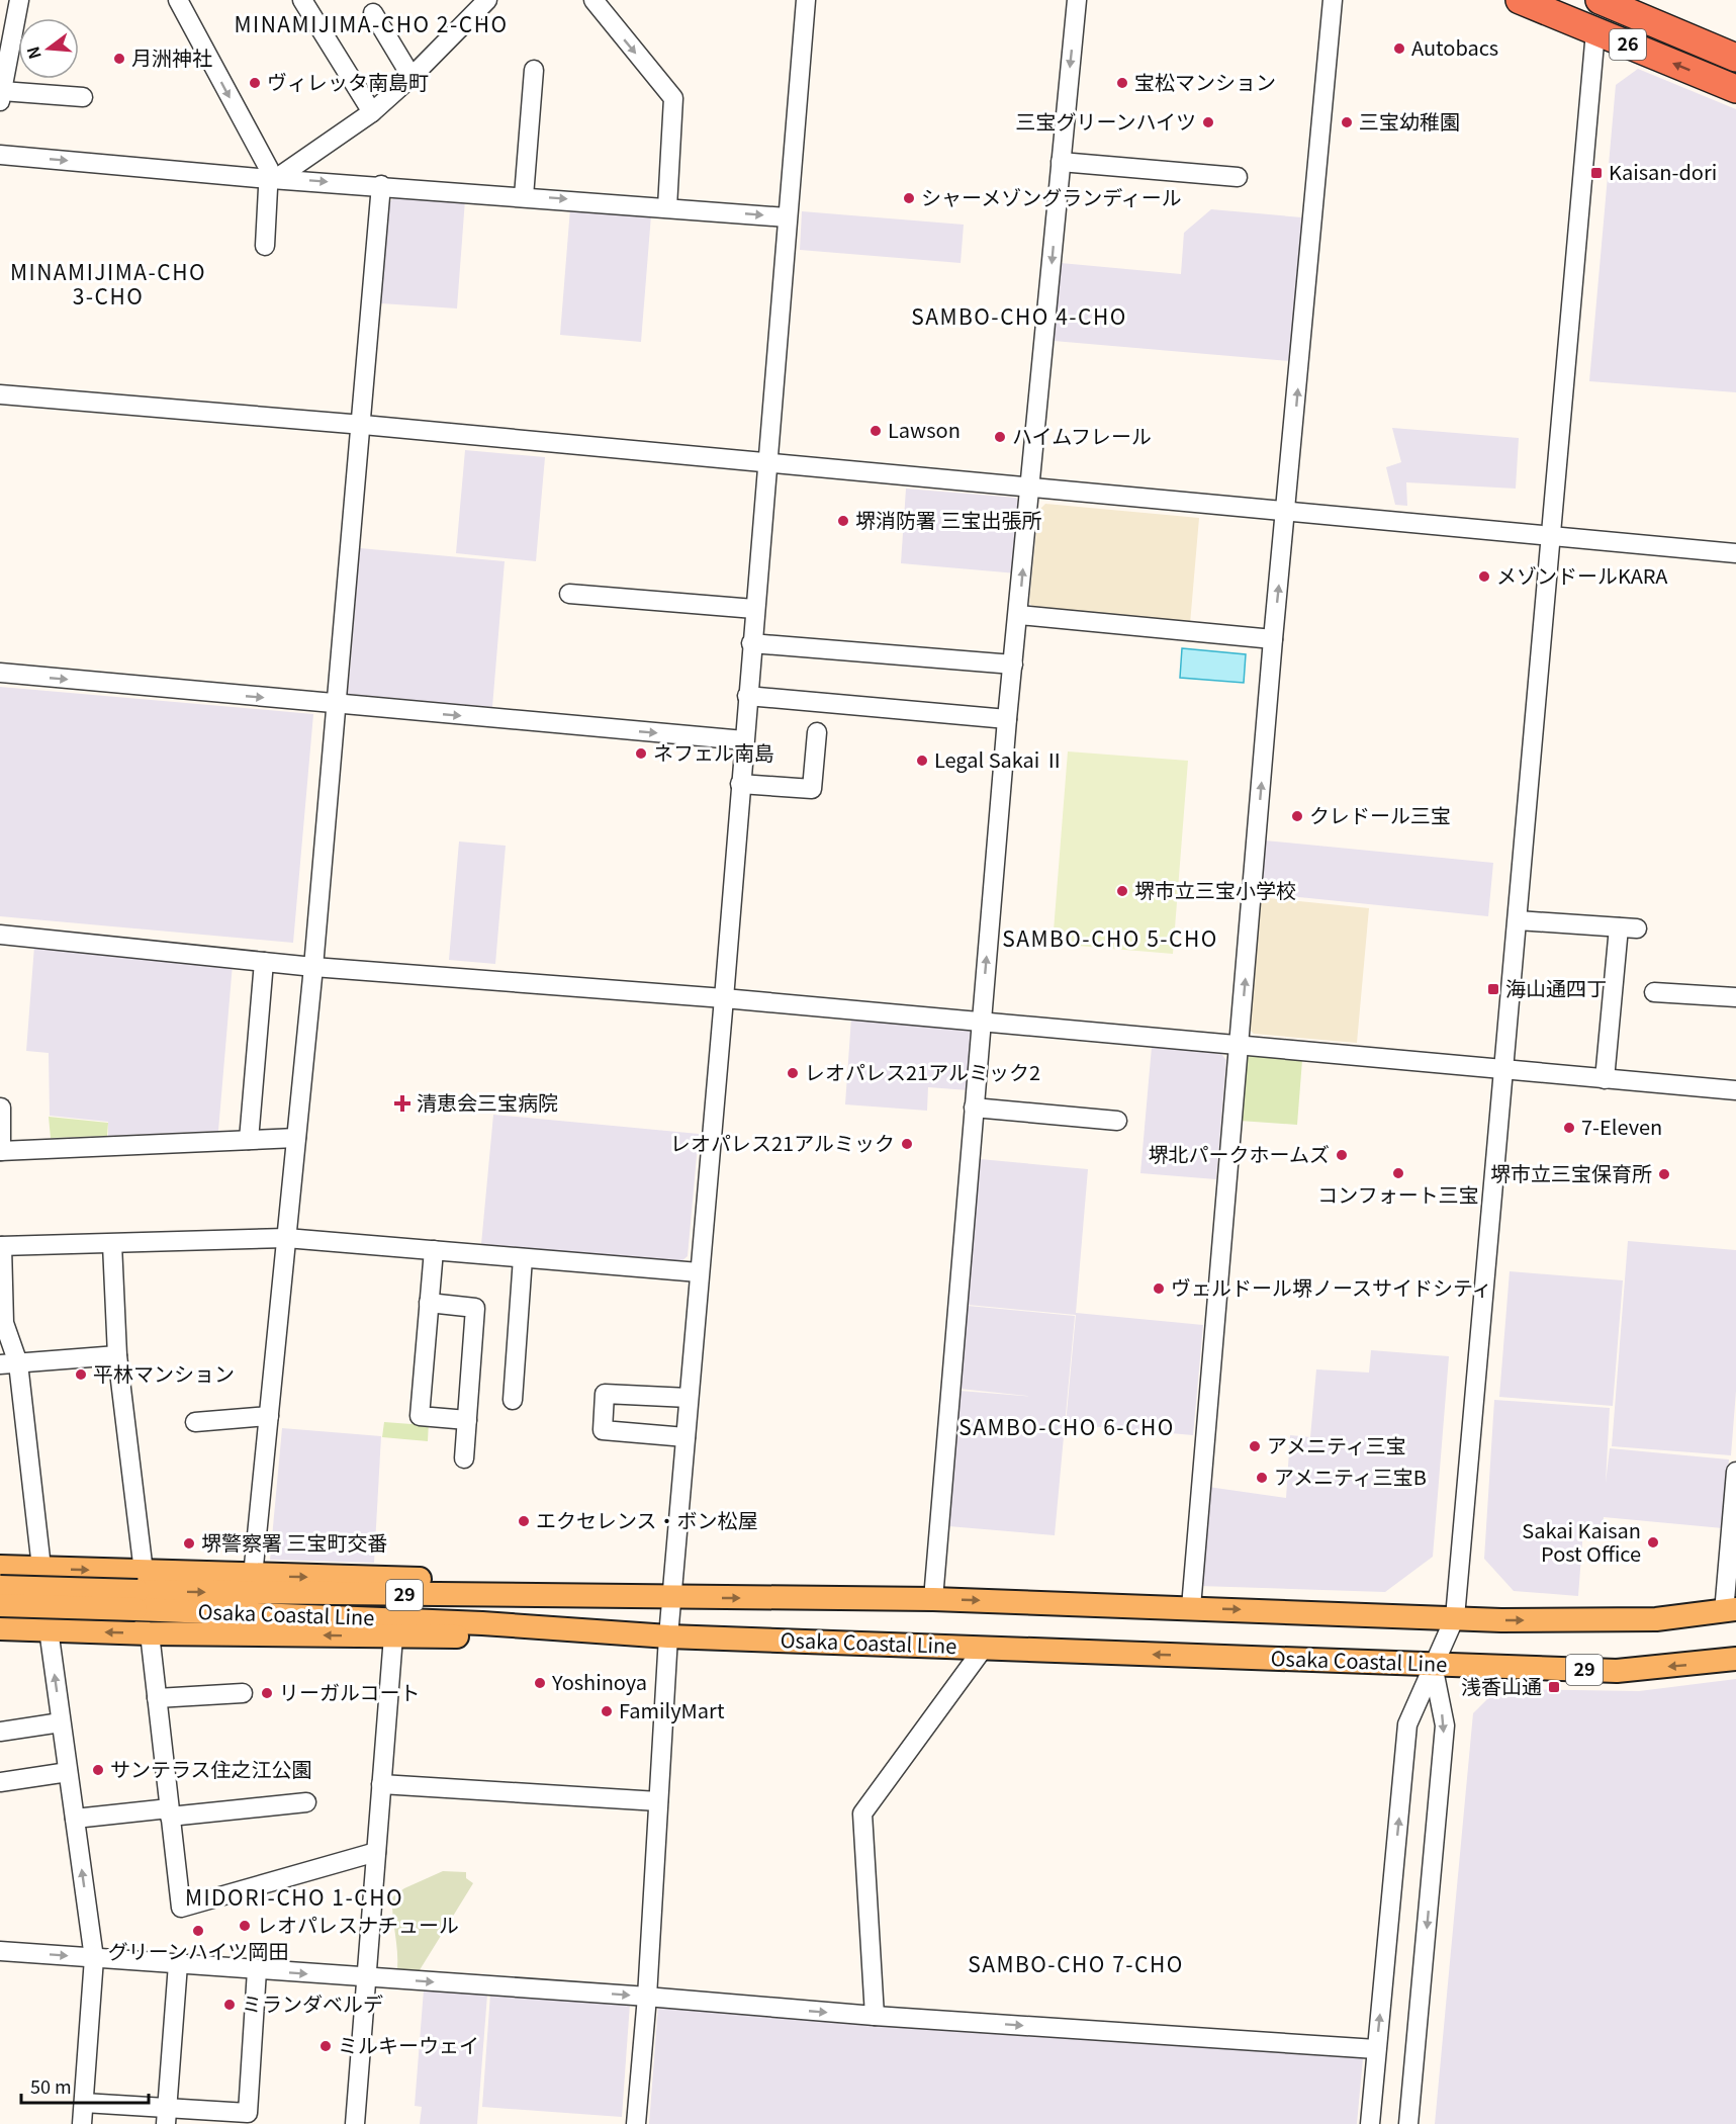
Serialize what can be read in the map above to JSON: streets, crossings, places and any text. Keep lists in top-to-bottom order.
{
  "streets": {
    "highway": ["26"],
    "main road": ["29", "Osaka Coastal Line"]
  },
  "districts": [
    "MINAMIJIMA-CHO 2-CHO",
    "MINAMIJIMA-CHO 3-CHO",
    "SAMBO-CHO 4-CHO",
    "SAMBO-CHO 5-CHO",
    "SAMBO-CHO 6-CHO",
    "MIDORI-CHO 1-CHO",
    "SAMBO-CHO 7-CHO"
  ],
  "places": {
    "other": [
      "Autobacs",
      "月洲神社",
      "ヴィレッタ南島町",
      "宝松マンション",
      "三宝グリーンハイツ",
      "三宝幼稚園",
      "シャーメゾングランディール",
      "Lawson",
      "ハイムフレール",
      "堺消防署 三宝出張所",
      "メゾンドールKARA",
      "ネフェル南島",
      "Legal Sakai Ⅱ",
      "クレドール三宝",
      "堺市立三宝小学校",
      "レオパレス21アルミック2",
      "7-Eleven",
      "レオパレス21アルミック",
      "堺北パークホームズ",
      "コンフォート三宝",
      "堺市立三宝保育所",
      "ヴェルドール堺ノースサイドシティ",
      "平林マンション",
      "アメニティ三宝",
      "アメニティ三宝B",
      "エクセレンス・ボン松屋",
      "Sakai Kaisan Post Office",
      "堺警察署 三宝町交番",
      "Yoshinoya",
      "リーガルコート",
      "FamilyMart",
      "サンテラス住之江公園",
      "レオパレスナチュール",
      "グリーンハイツ岡田",
      "ミランダベルデ",
      "ミルキーウェイ"
    ],
    "transit": ["Kaisan-dori", "海山通四丁", "浅香山通"],
    "health": ["清恵会三宝病院"]
  },
  "scale_bar": "50 m",
  "north": "left"
}
